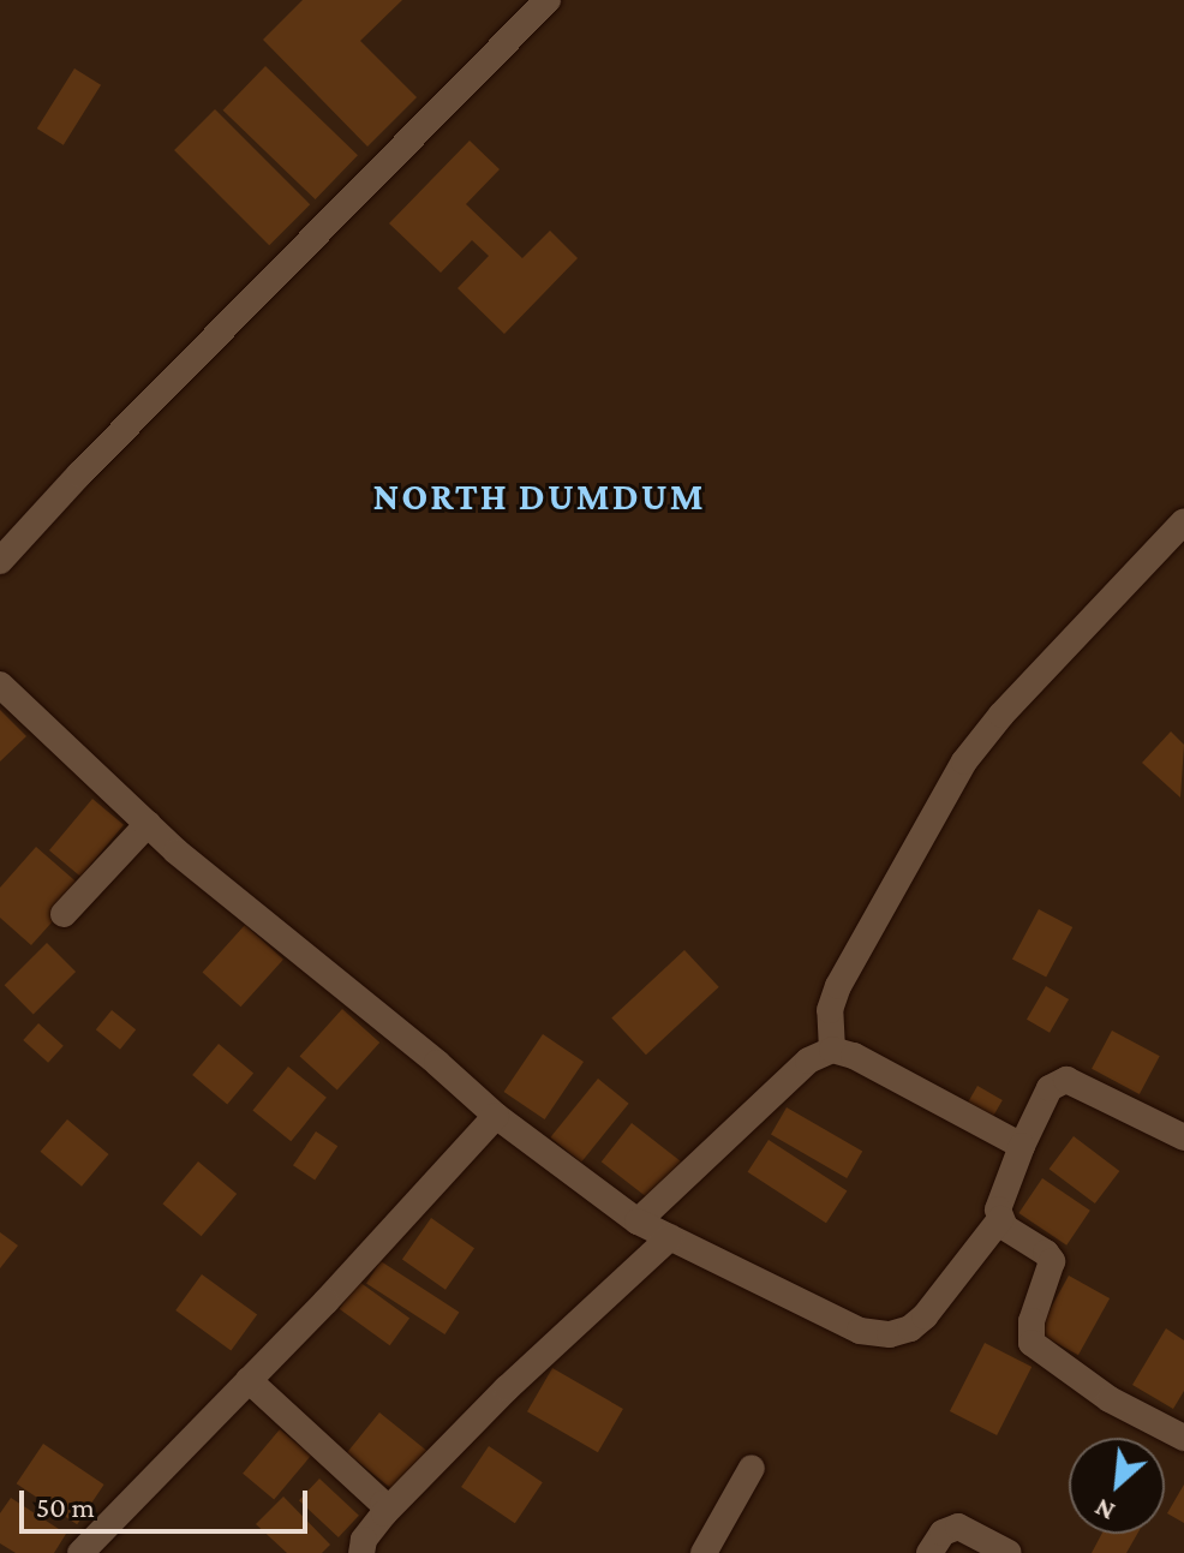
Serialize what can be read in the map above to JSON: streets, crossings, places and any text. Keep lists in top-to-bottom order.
{
  "districts": ["NORTH DUMDUM"],
  "scale_bar": "50 m",
  "north": "bottom left"
}
